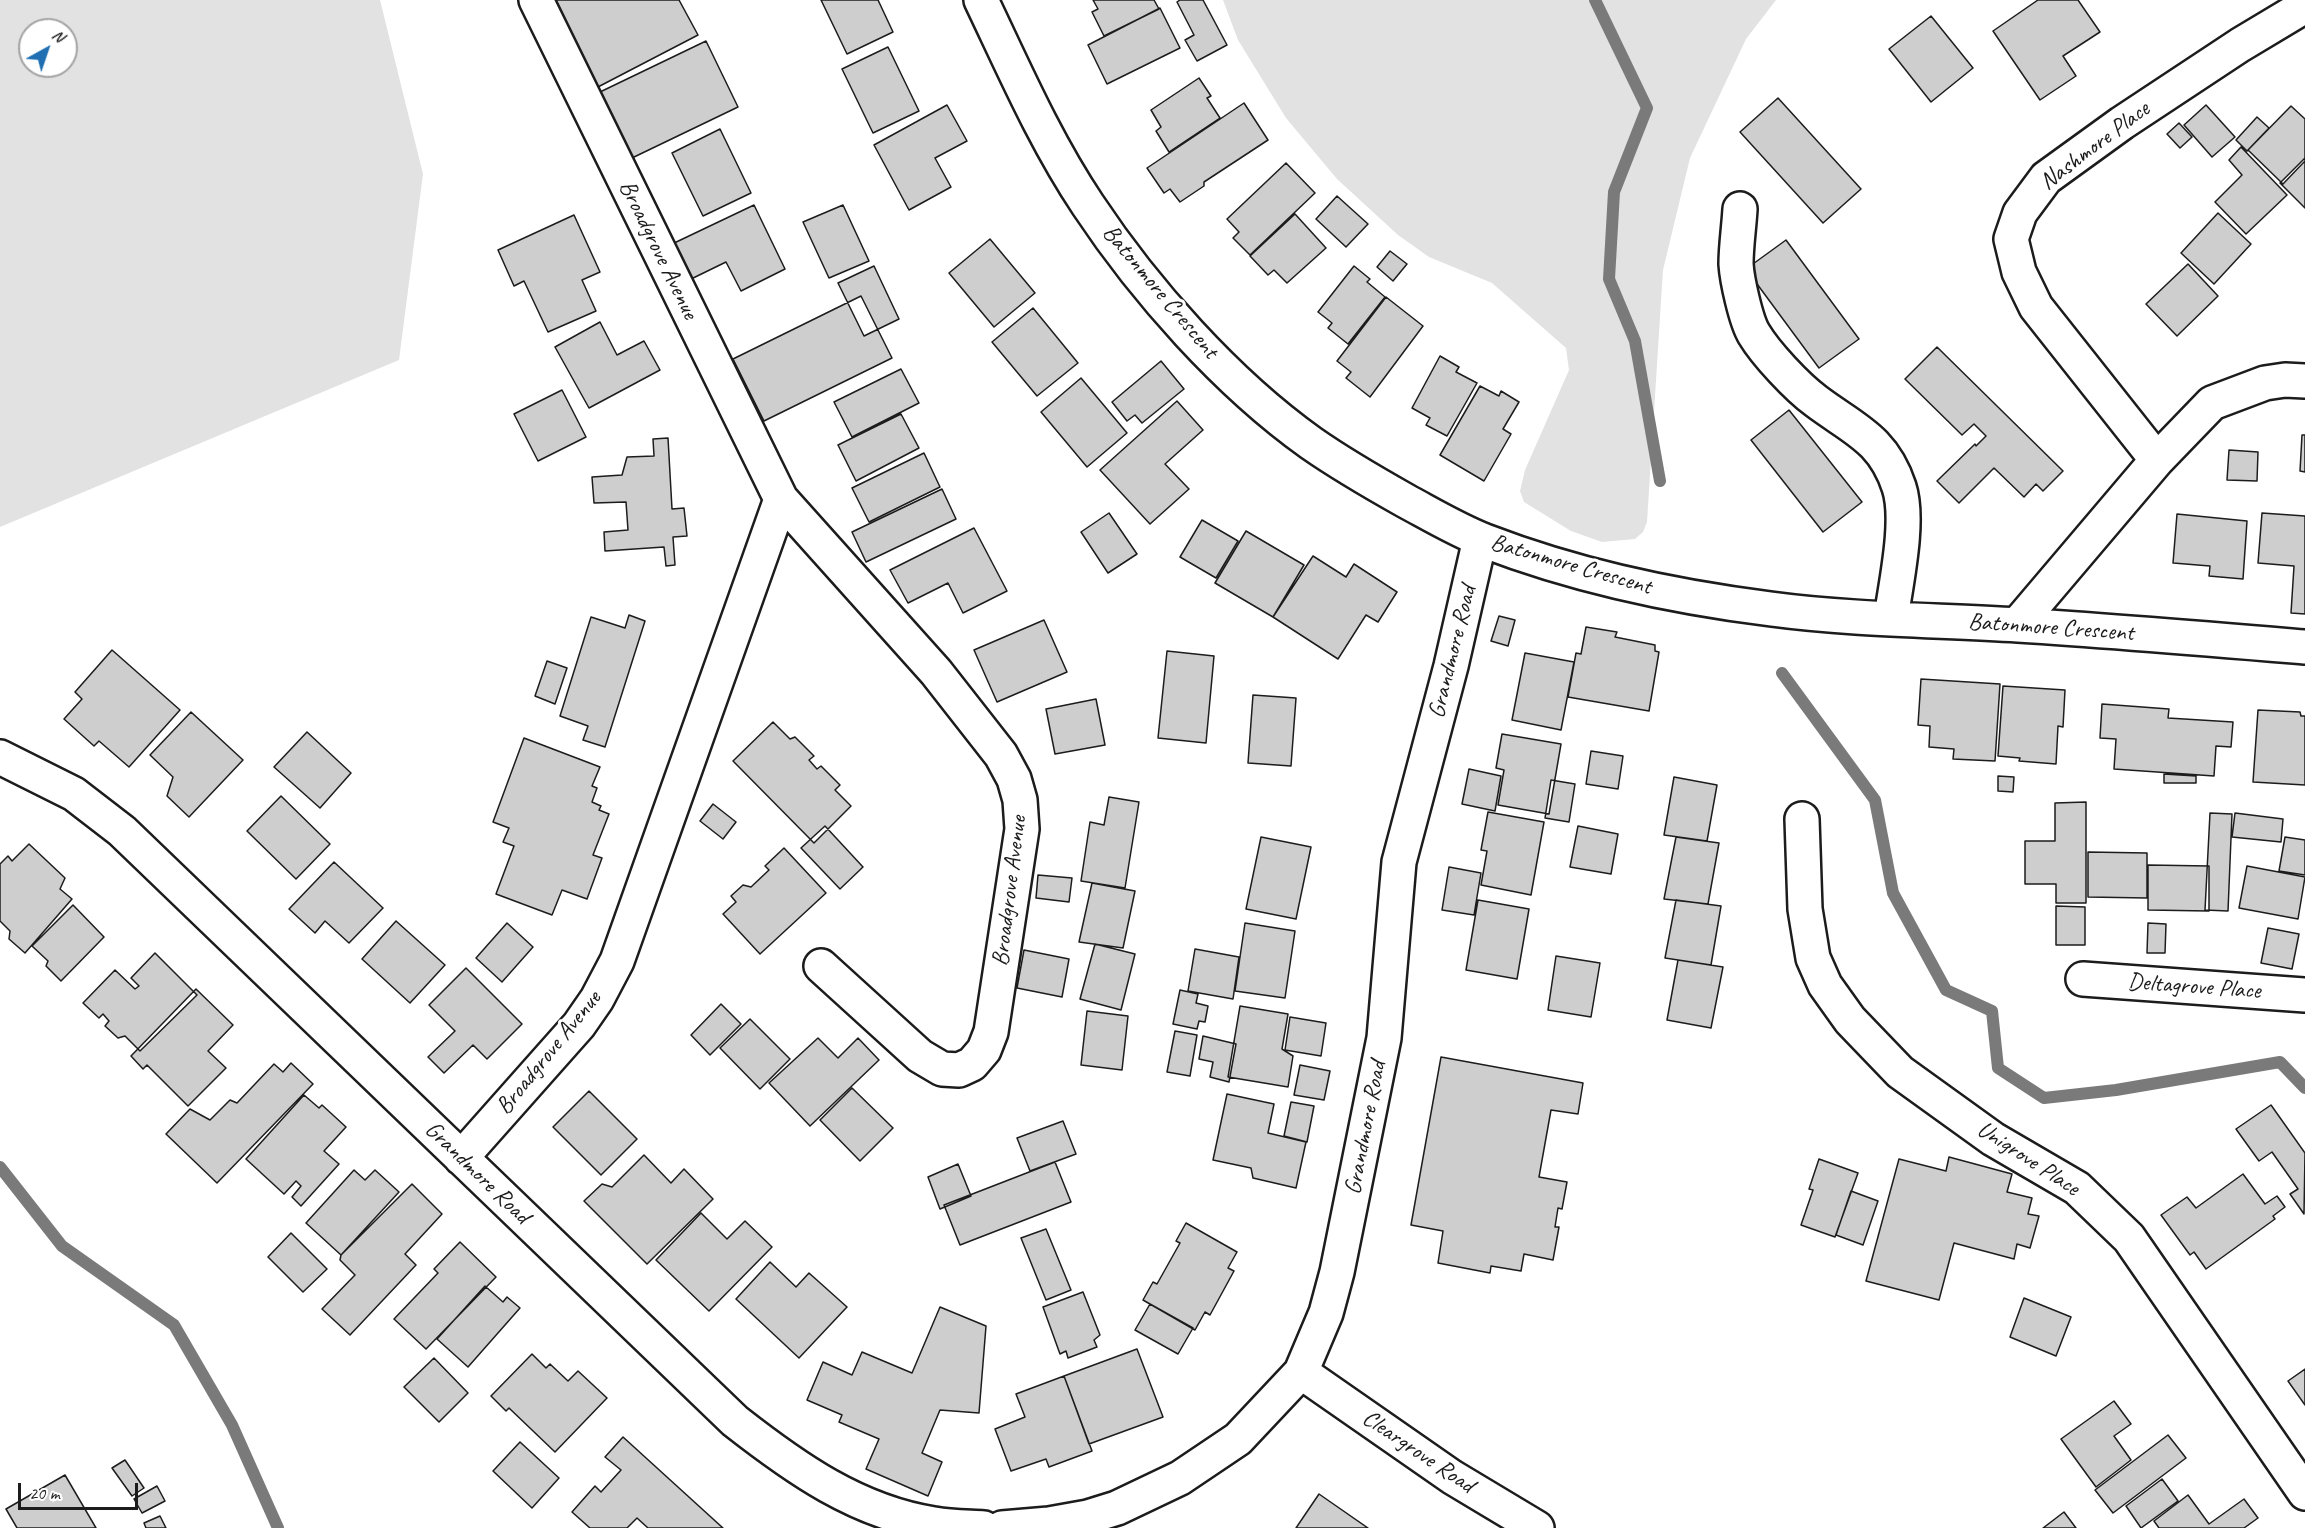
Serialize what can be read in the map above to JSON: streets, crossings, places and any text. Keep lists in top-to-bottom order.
{
  "streets": {
    "street": [
      "Nashmore Place",
      "Broadgrove Avenue",
      "Batonmore Crescent",
      "Grandmore Road",
      "Deltagrove Place",
      "Unigrove Place",
      "Cleargrove Road"
    ]
  },
  "crossings": [
    ["Broadgrove Avenue", "Grandmore Road"],
    ["Batonmore Crescent", "Grandmore Road"],
    ["Grandmore Road", "Cleargrove Road"]
  ],
  "scale_bar": "20 m",
  "north": "top right"
}
